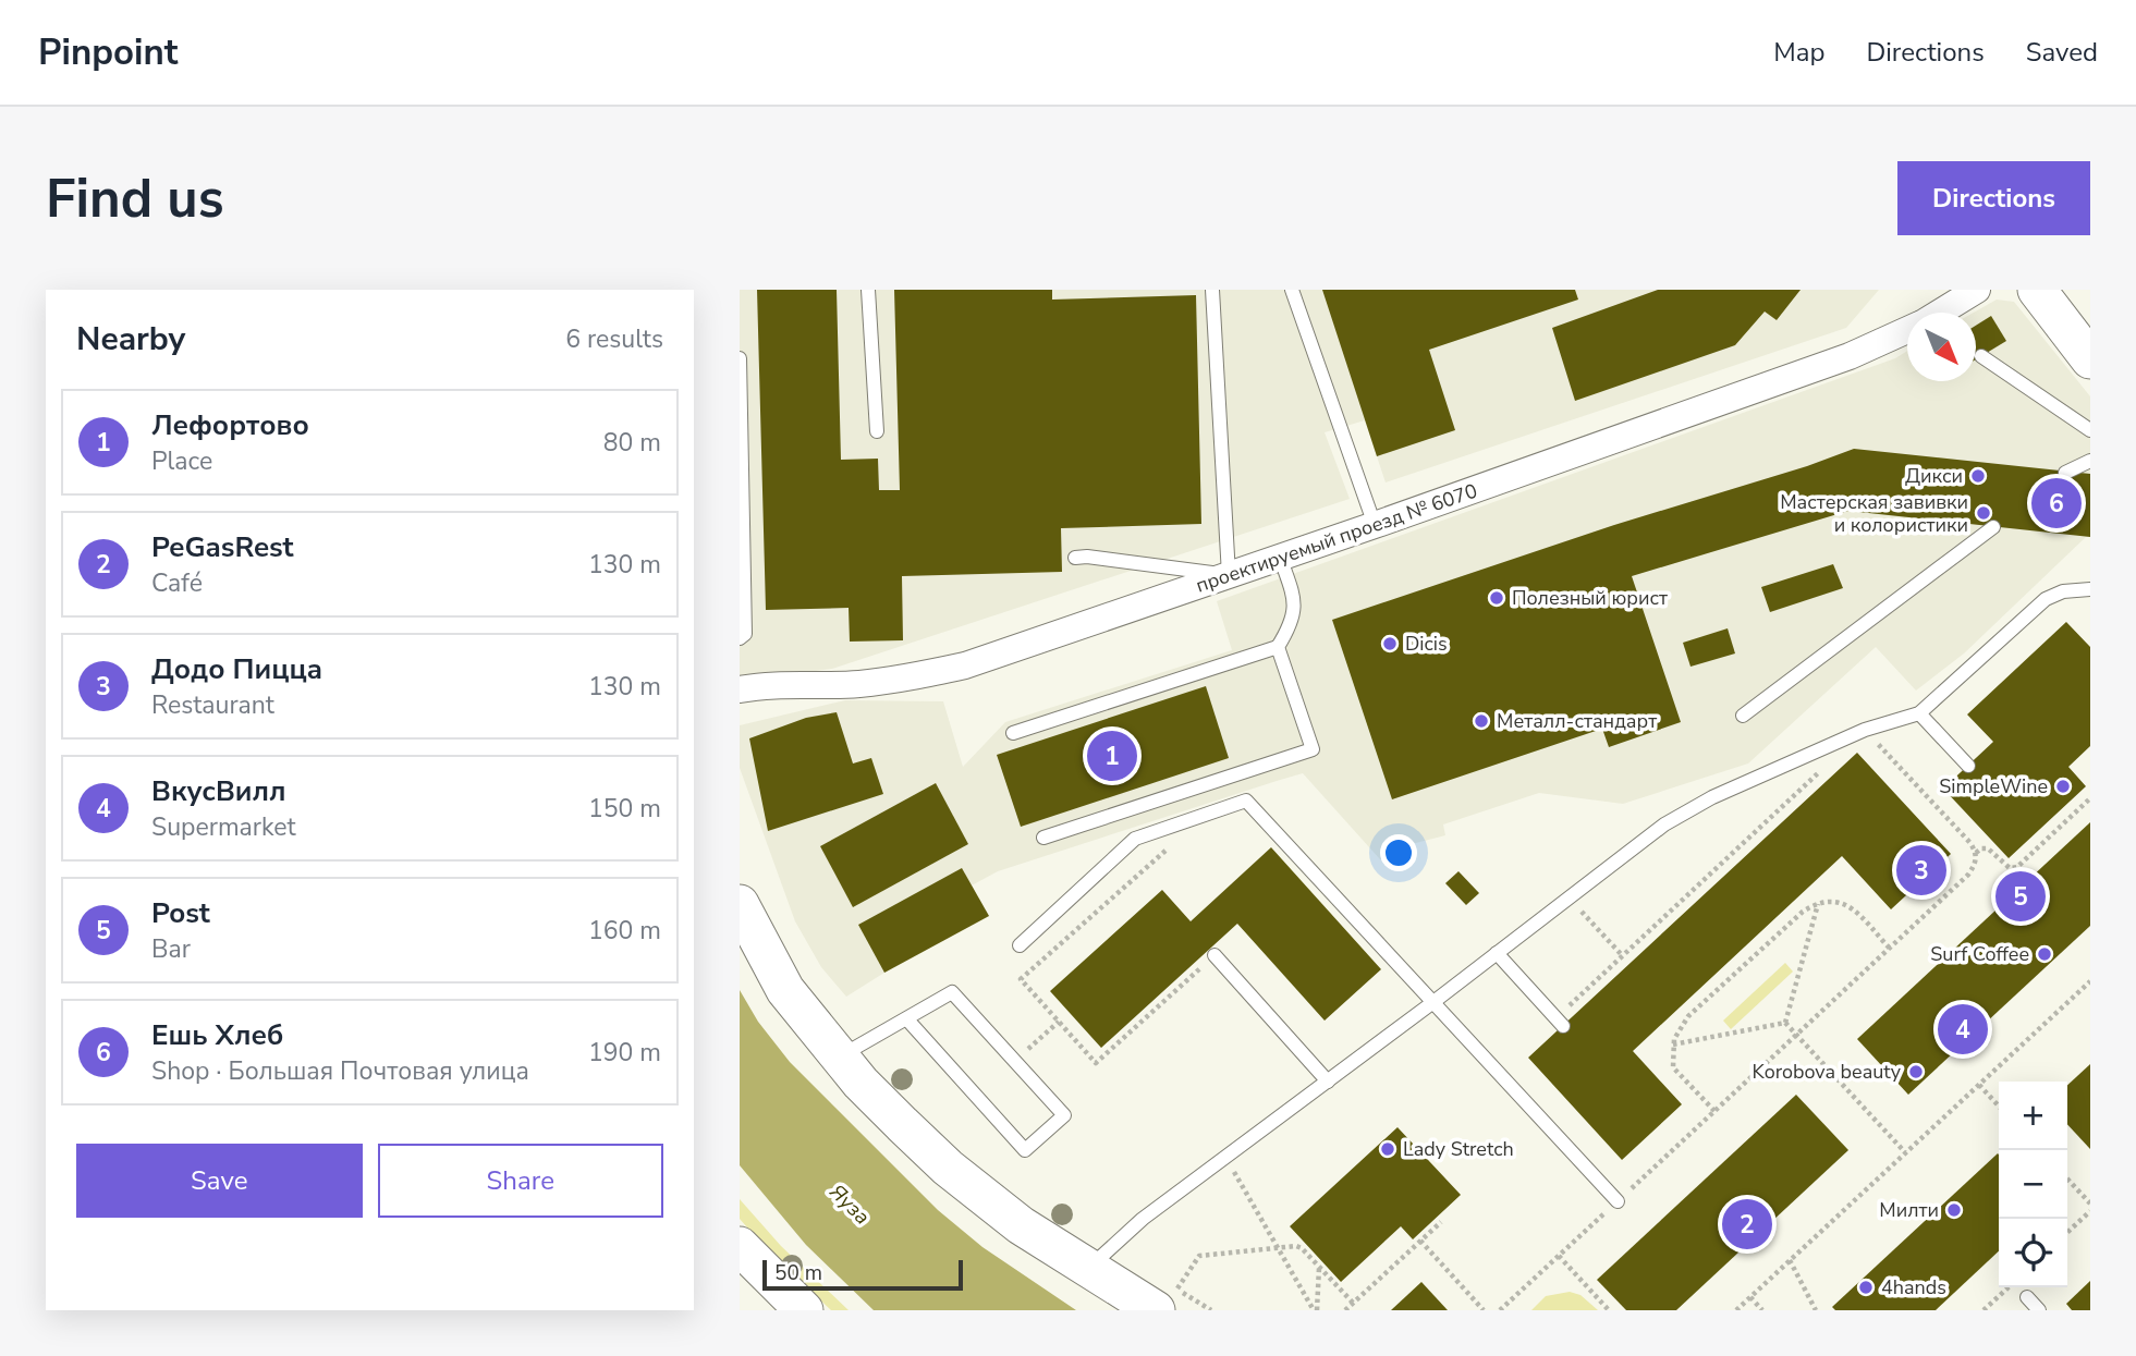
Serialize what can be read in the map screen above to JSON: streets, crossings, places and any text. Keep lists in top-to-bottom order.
{
  "streets": {
    "street": ["проектируемый проезд № 6070"]
  },
  "water": ["Яуза"],
  "places": [
    "Дикси",
    "Мастерская завивки и колористики",
    "Полезный юрист",
    "Dicis",
    "Металл-стандарт",
    "SimpleWine",
    "Surf Coffee",
    "Korobova beauty",
    "Lady Stretch",
    "Милти",
    "4hands"
  ],
  "scale_bar": "50 m",
  "north": "bottom right",
  "page": {
    "header": "Pinpoint",
    "nav": ["Map", "Directions", "Saved"],
    "buttons": [
      "Directions",
      ["Save", "Share"]
    ],
    "title": "Find us",
    "heading": ["Nearby", "6 results"],
    "list": [
      {
        "mark": "1",
        "name": "Лефортово",
        "note": "Place",
        "value": "80 m"
      },
      {
        "mark": "2",
        "name": "PeGasRest",
        "note": "Café",
        "value": "130 m"
      },
      {
        "mark": "3",
        "name": "Додо Пицца",
        "note": "Restaurant",
        "value": "130 m"
      },
      {
        "mark": "4",
        "name": "ВкусВилл",
        "note": "Supermarket",
        "value": "150 m"
      },
      {
        "mark": "5",
        "name": "Post",
        "note": "Bar",
        "value": "160 m"
      },
      {
        "mark": "6",
        "name": "Ешь Хлеб",
        "note": "Shop · Большая Почтовая улица",
        "value": "190 m"
      }
    ],
    "pins": [
      "6",
      "1",
      "3",
      "5",
      "4",
      "2"
    ],
    "map_buttons": ["+", "−"],
    "scale": "50 m"
  }
}
